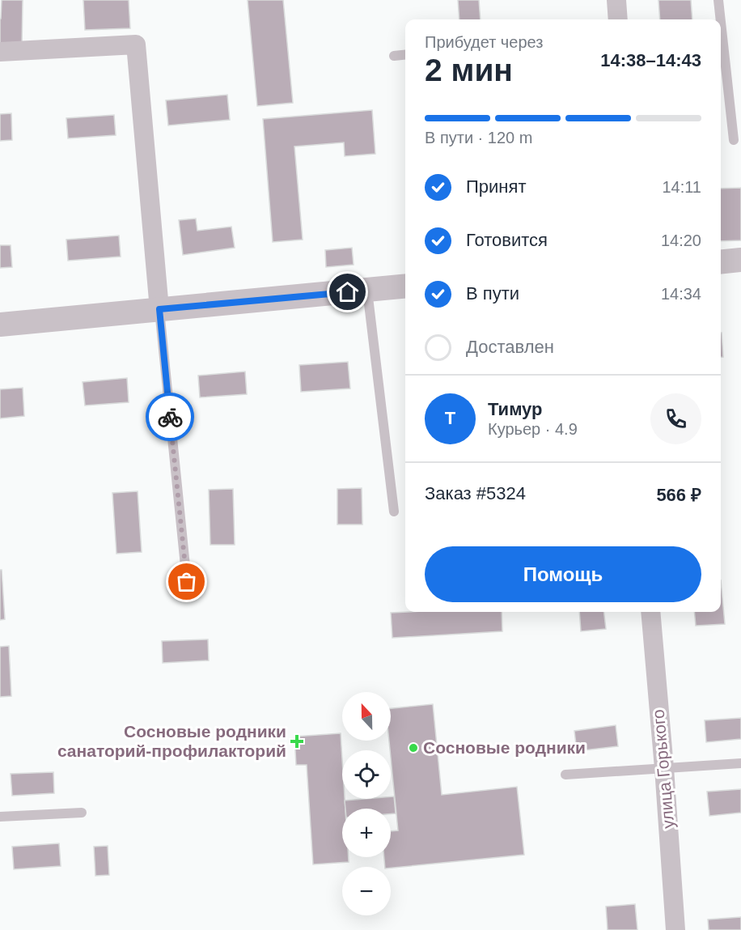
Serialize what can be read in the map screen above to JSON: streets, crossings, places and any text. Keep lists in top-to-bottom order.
{
  "streets": {
    "street": ["улица Горького"]
  },
  "places": {
    "health": ["Сосновые родники санаторий-профилакторий"],
    "other": ["Сосновые родники"]
  },
  "north": "top",
  "page": {
    "heading": ["2 мин", "Прибудет через", "14:38–14:43"],
    "panel": [
      "Тимур",
      "Курьер · 4.9",
      "Заказ #5324",
      "566 ₽"
    ],
    "bar": "В пути · 120 m",
    "list": [
      ["Принят", "14:11"],
      ["Готовится", "14:20"],
      ["В пути", "14:34"],
      "Доставлен"
    ],
    "round": "Т",
    "buttons": "Помощь",
    "map_buttons": ["+", "−"]
  }
}
